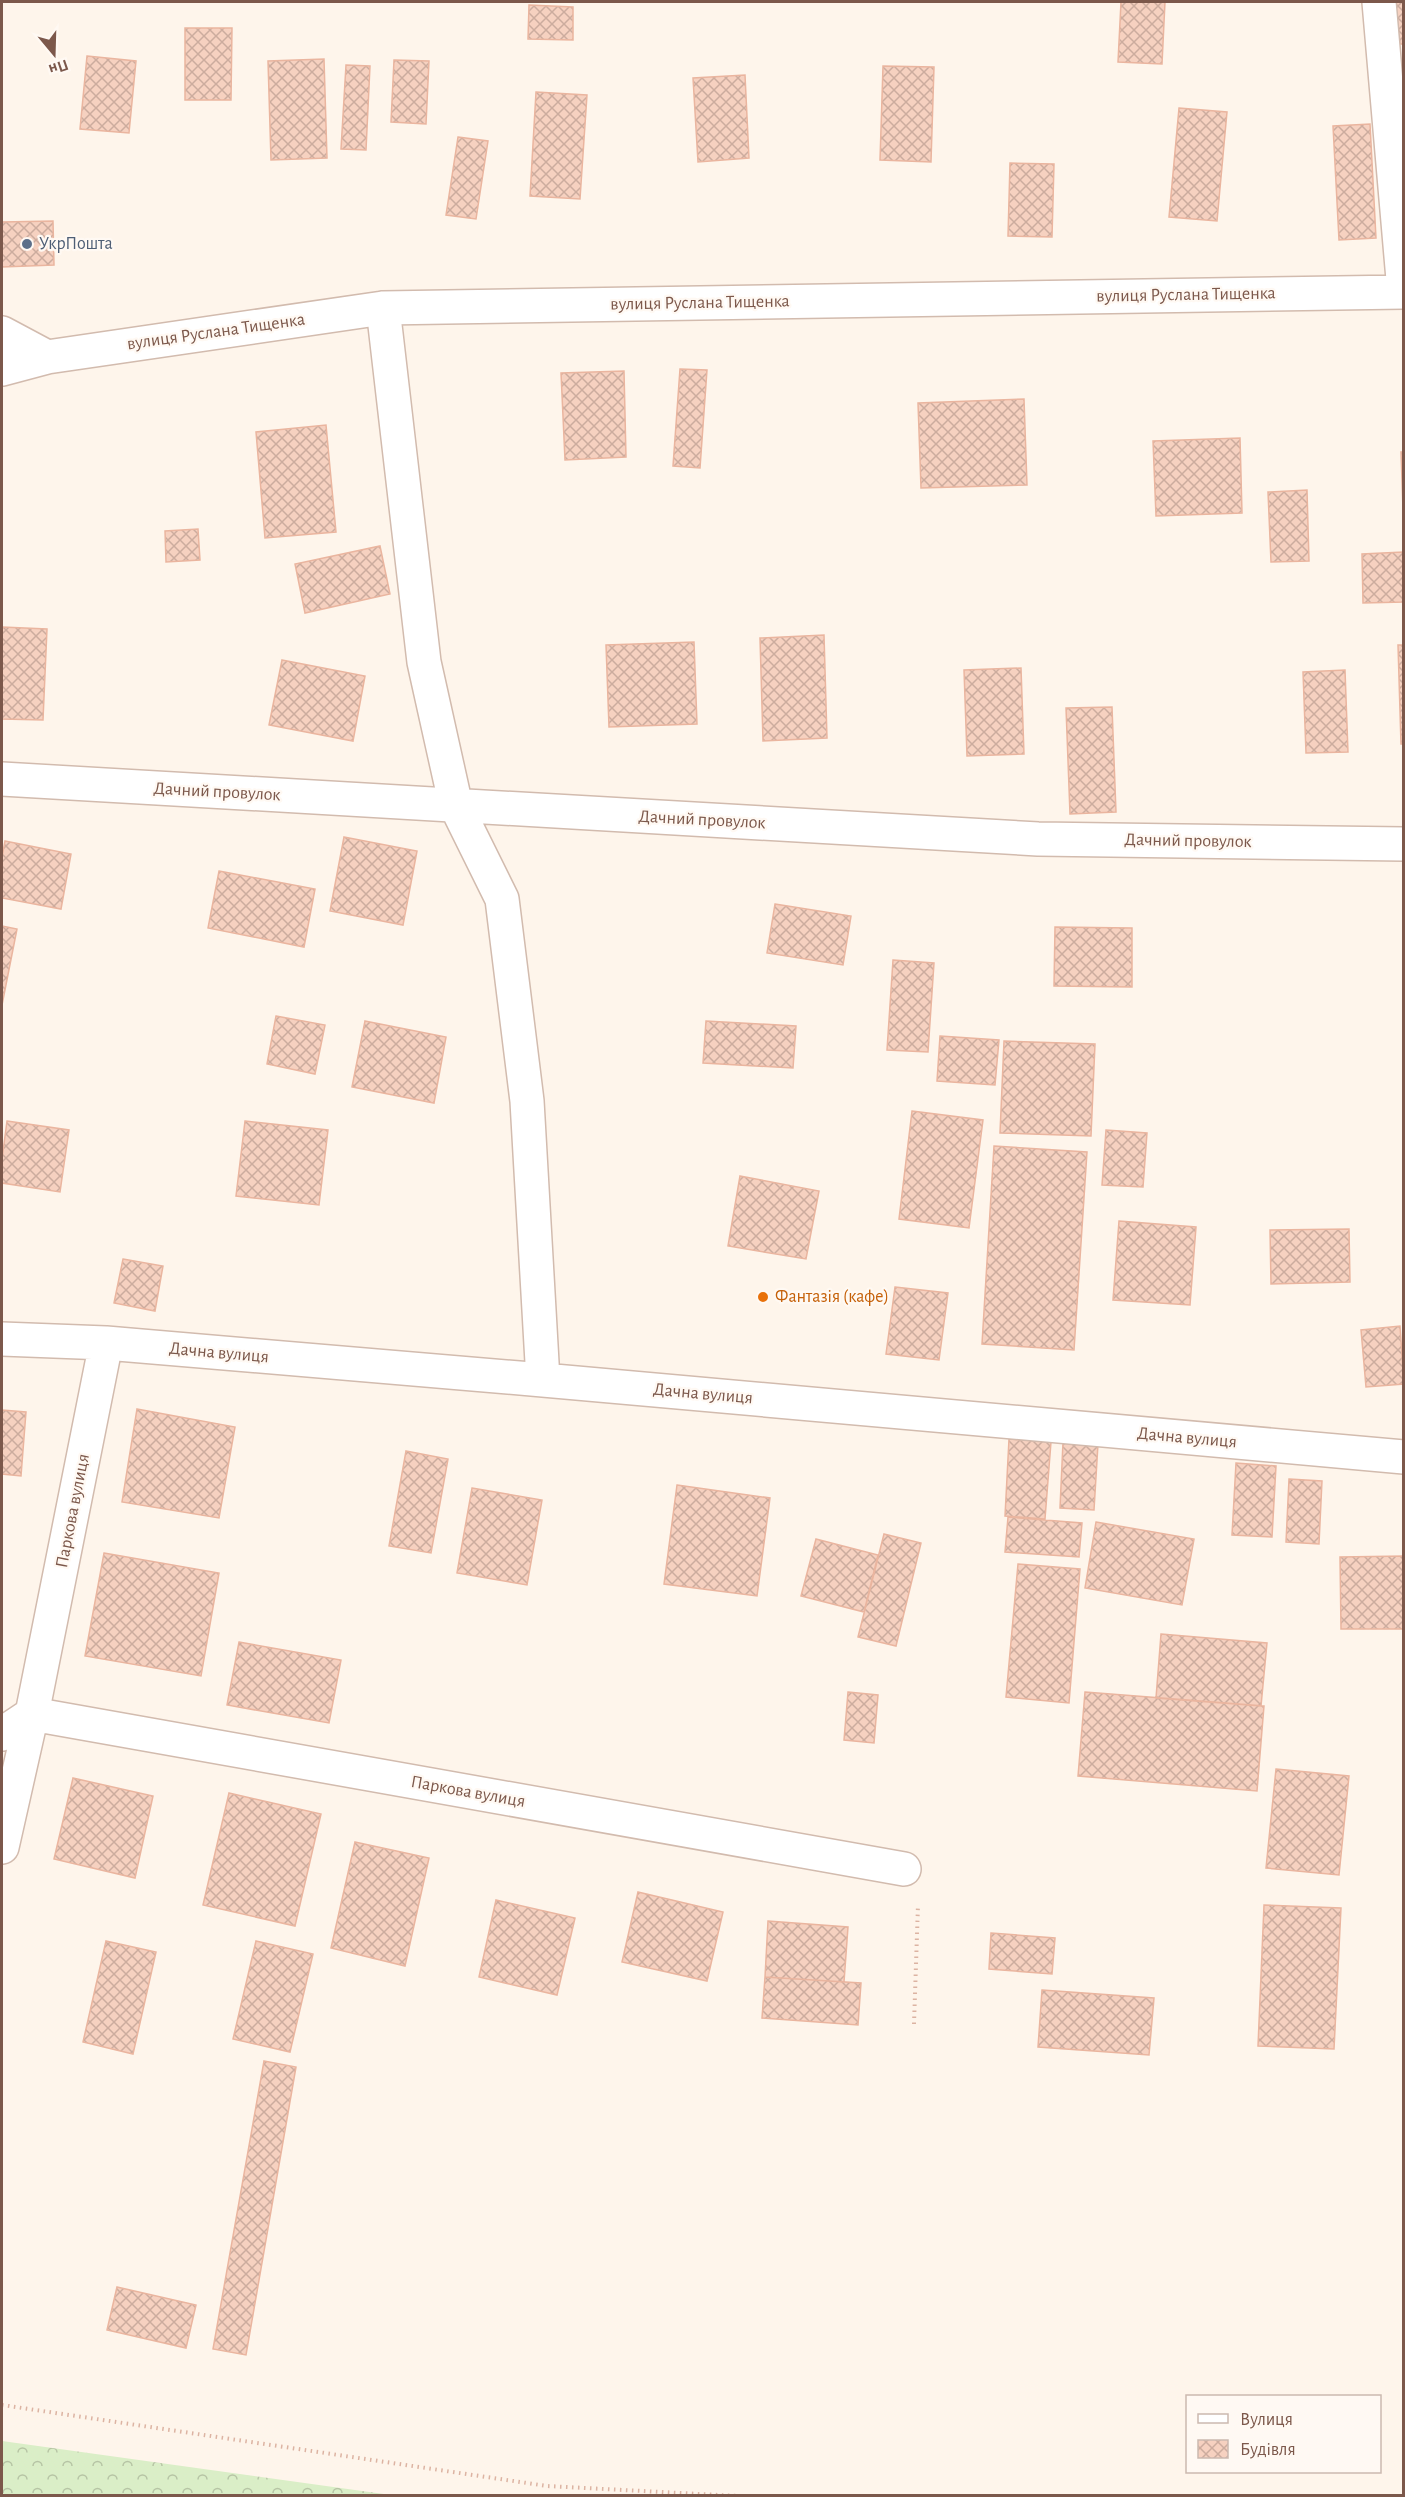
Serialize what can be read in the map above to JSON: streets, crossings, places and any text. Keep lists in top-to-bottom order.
{
  "streets": {
    "street": [
      "вулиця Руслана Тищенка",
      "Дачний провулок",
      "Дачна вулиця",
      "Паркова вулиця"
    ]
  },
  "crossings": [
    ["Дачна вулиця", "Паркова вулиця"]
  ],
  "places": ["УкрПошта", "Фантазія (кафе)"],
  "legend": ["Вулиця", "Будівля"],
  "north": "bottom"
}
